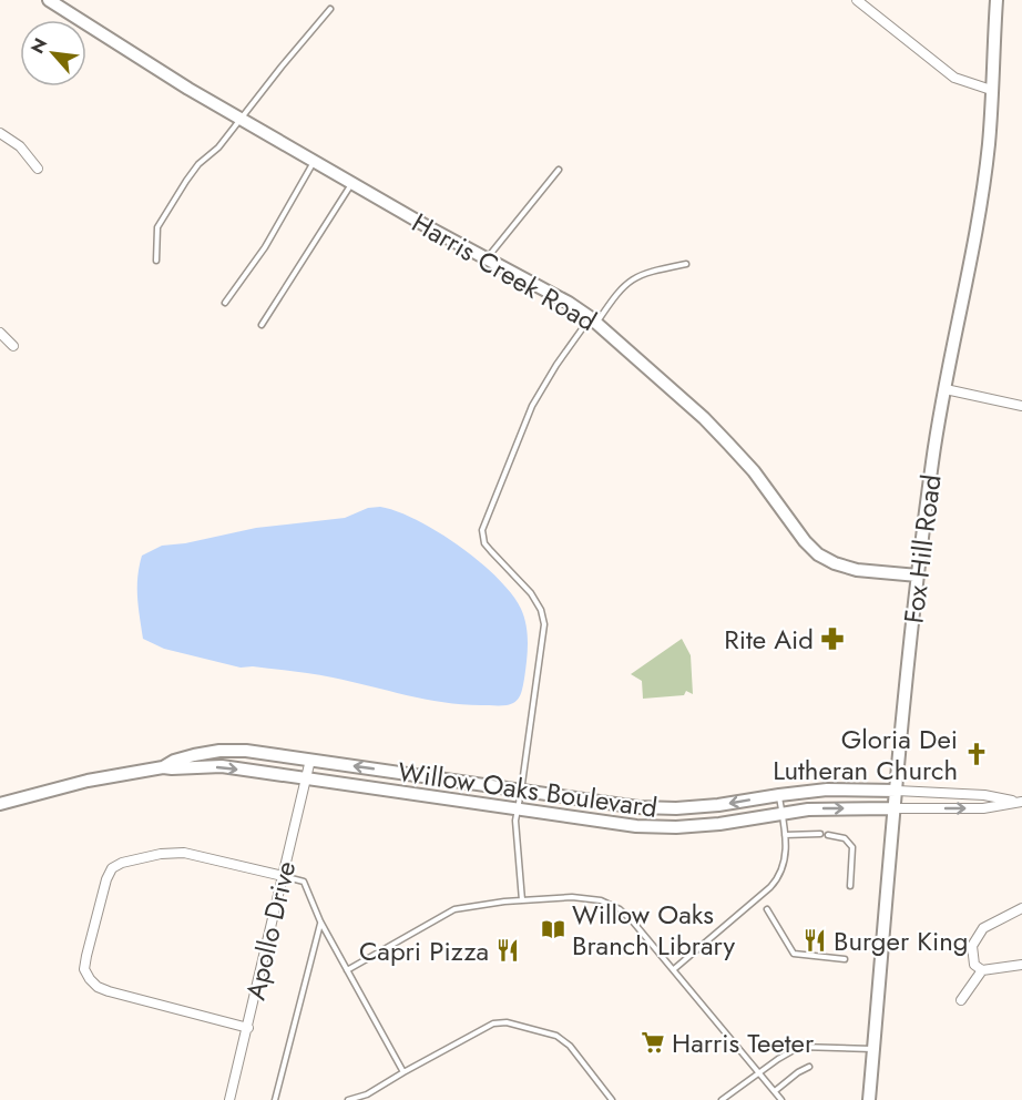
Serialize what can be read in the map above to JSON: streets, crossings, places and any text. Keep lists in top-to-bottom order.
{
  "streets": {
    "street": [
      "Harris Creek Road",
      "Fox Hill Road",
      "Willow Oaks Boulevard",
      "Apollo Drive"
    ]
  },
  "crossings": [
    ["Harris Creek Road", "Fox Hill Road"],
    ["Fox Hill Road", "Willow Oaks Boulevard"],
    ["Willow Oaks Boulevard", "Apollo Drive"]
  ],
  "places": {
    "pharmacy": ["Rite Aid"],
    "church": ["Gloria Dei Lutheran Church"],
    "library": ["Willow Oaks Branch Library"],
    "restaurant": ["Burger King", "Capri Pizza"],
    "supermarket": ["Harris Teeter"]
  },
  "north": "top left"
}
